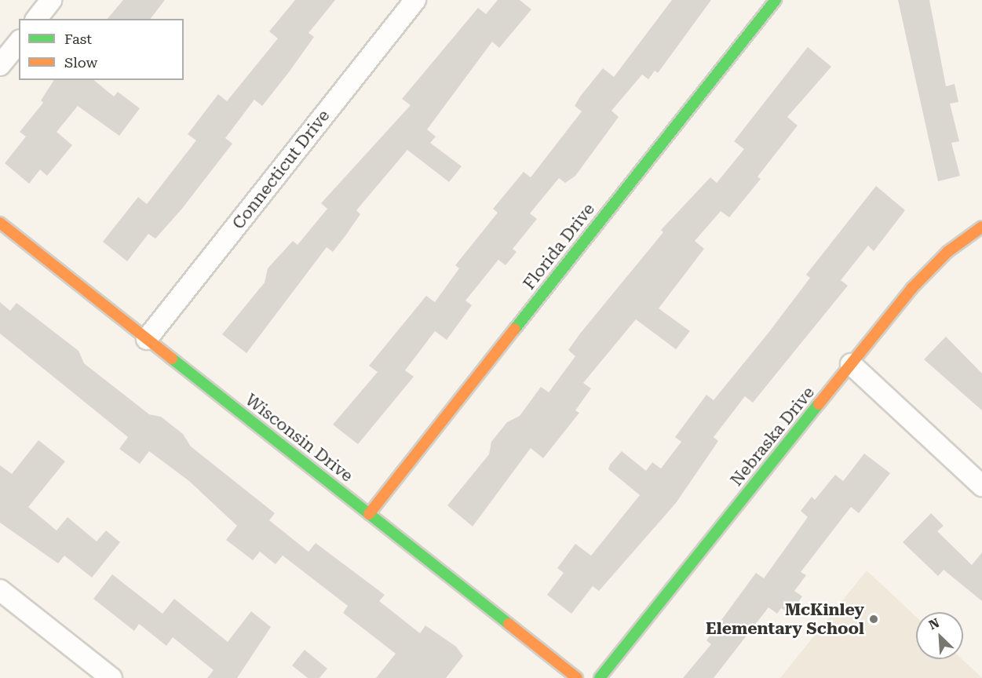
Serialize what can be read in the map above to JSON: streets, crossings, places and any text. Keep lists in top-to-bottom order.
{
  "streets": {
    "street": [
      "Connecticut Drive",
      "Florida Drive",
      "Nebraska Drive",
      "Wisconsin Drive"
    ]
  },
  "crossings": [
    ["Connecticut Drive", "Wisconsin Drive"],
    ["Florida Drive", "Wisconsin Drive"]
  ],
  "places": ["McKinley Elementary School"],
  "legend": ["Fast", "Slow"],
  "north": "top left"
}
